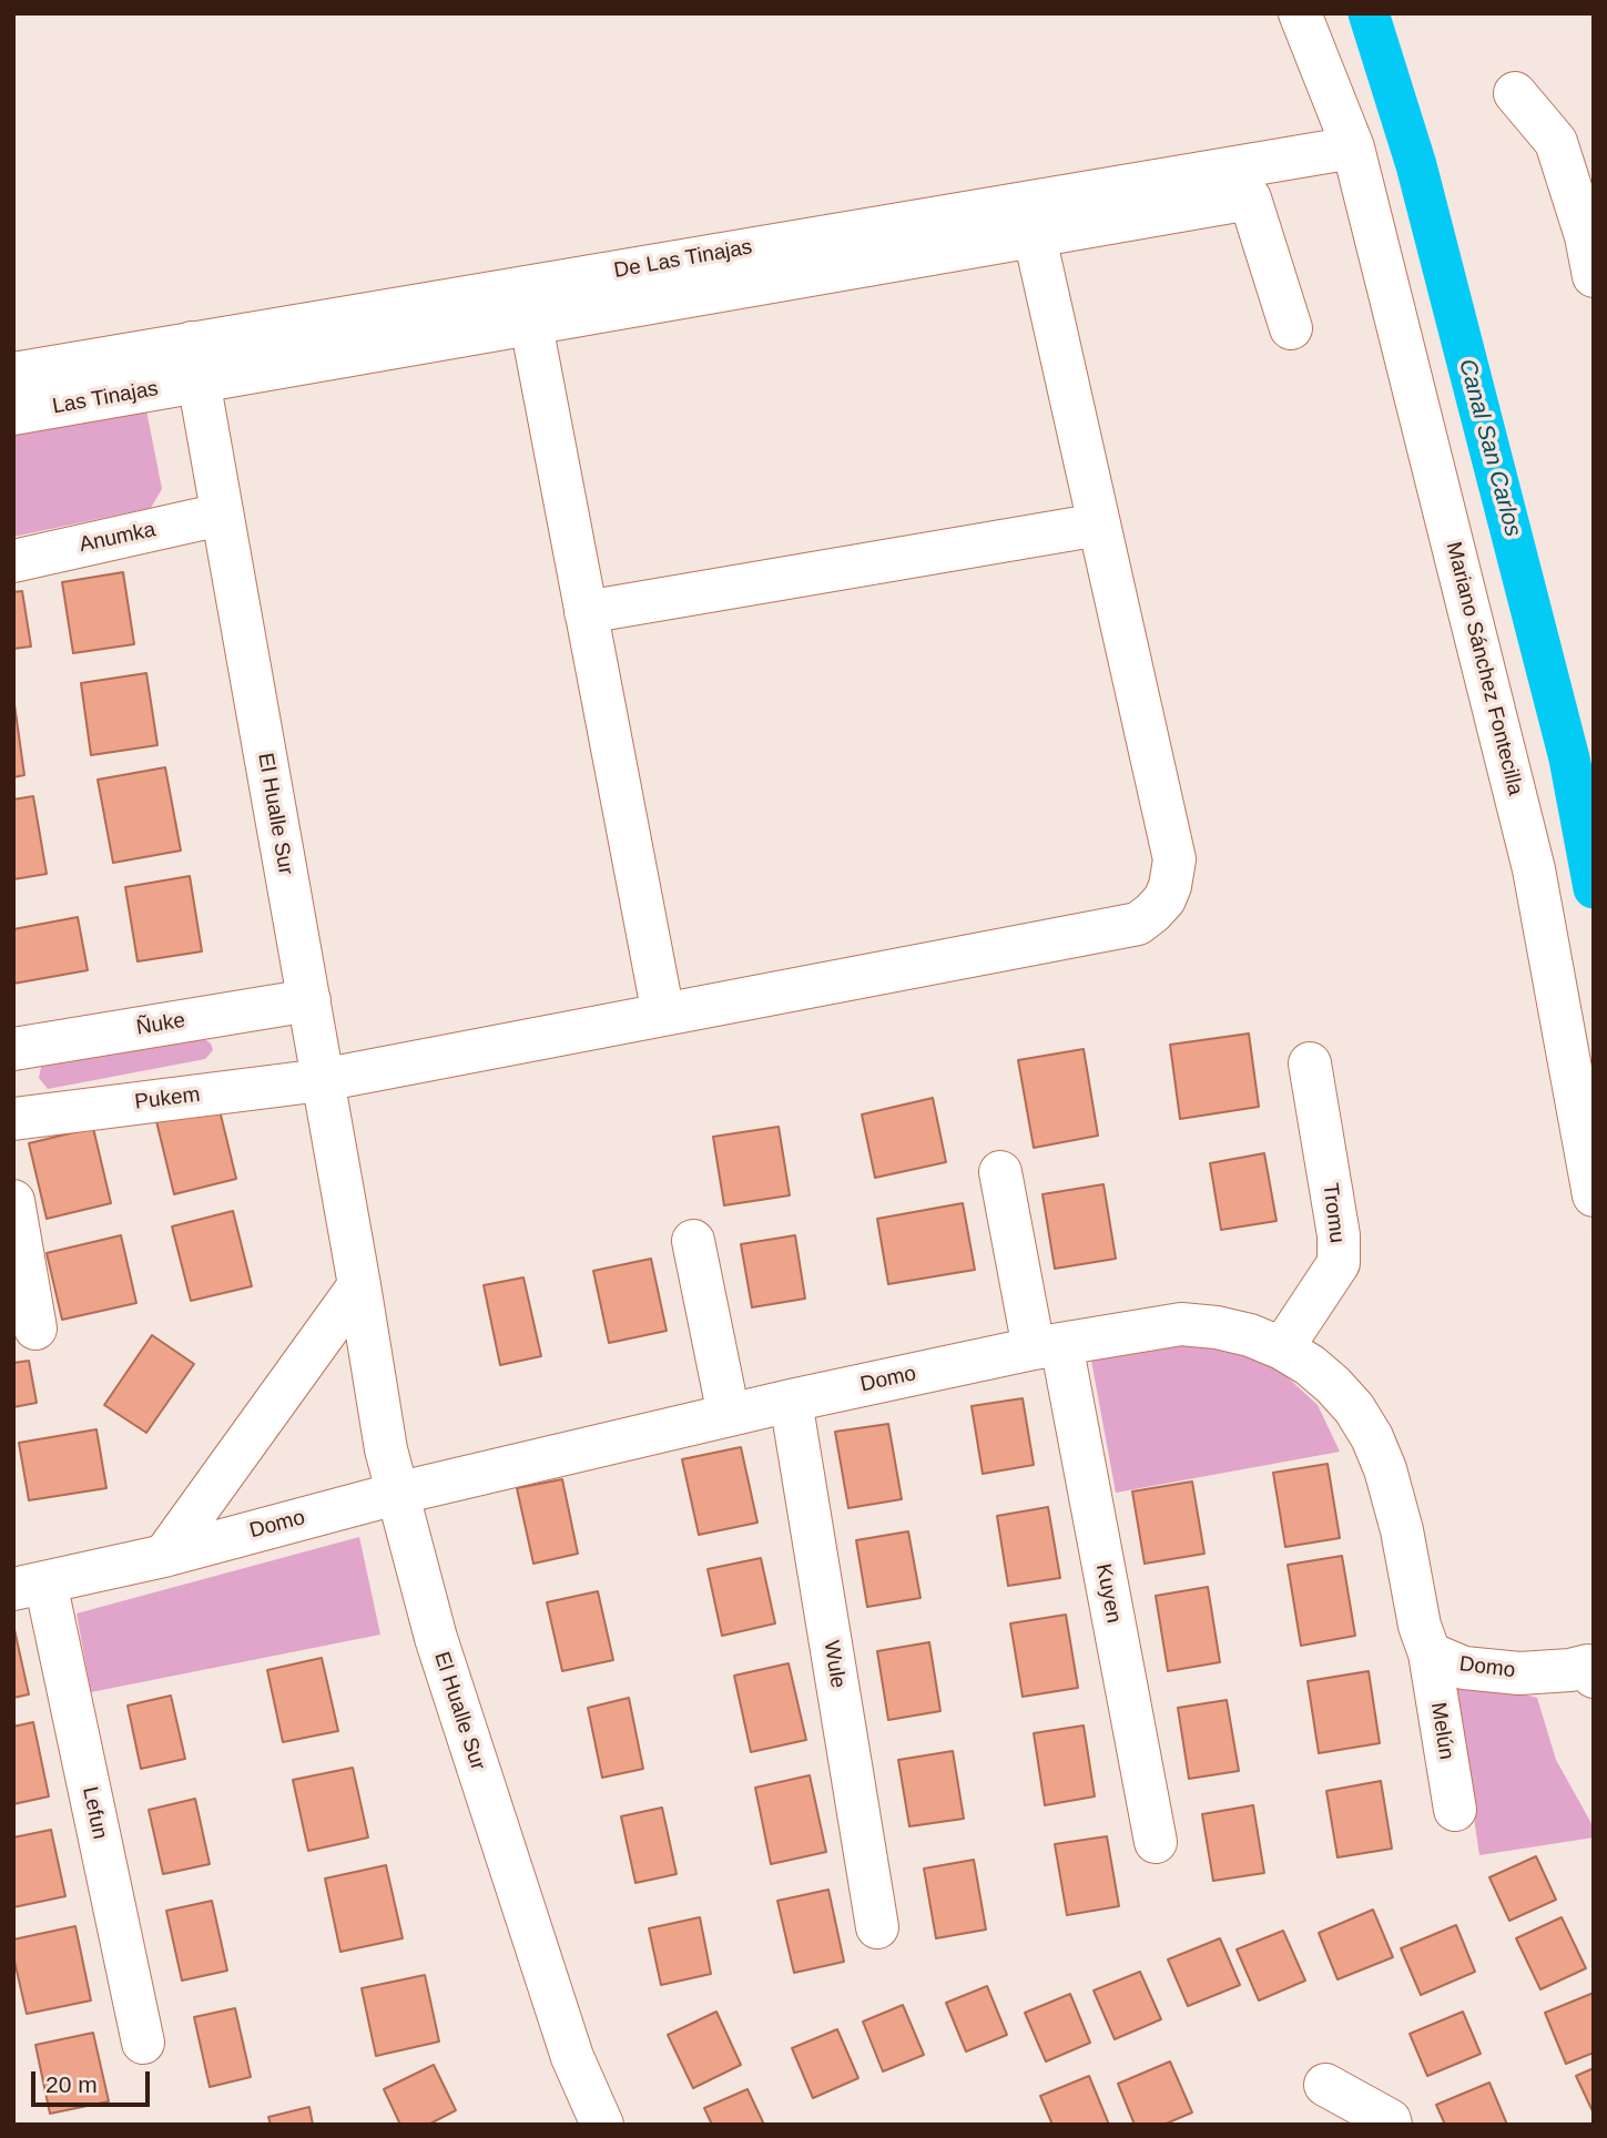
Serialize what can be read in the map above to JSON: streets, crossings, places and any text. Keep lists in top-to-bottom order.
{
  "streets": {
    "street": [
      "De Las Tinajas",
      "Las Tinajas",
      "Anumka",
      "Mariano Sánchez Fontecilla",
      "El Hualle Sur",
      "Ñuke",
      "Pukem",
      "Tromu",
      "Domo",
      "Kuyen",
      "Wule",
      "Melún",
      "Lefun"
    ]
  },
  "crossings": [
    ["De Las Tinajas", "Las Tinajas"],
    ["De Las Tinajas", "Mariano Sánchez Fontecilla"],
    ["De Las Tinajas", "El Hualle Sur"],
    ["Las Tinajas", "El Hualle Sur"],
    ["Anumka", "El Hualle Sur"],
    ["El Hualle Sur", "Ñuke"],
    ["El Hualle Sur", "Pukem"],
    ["El Hualle Sur", "Domo"],
    ["Tromu", "Domo"],
    ["Domo", "Kuyen"],
    ["Domo", "Wule"],
    ["Domo", "Melún"],
    ["Domo", "Lefun"]
  ],
  "water": ["Canal San Carlos"],
  "scale_bar": "20 m"
}
